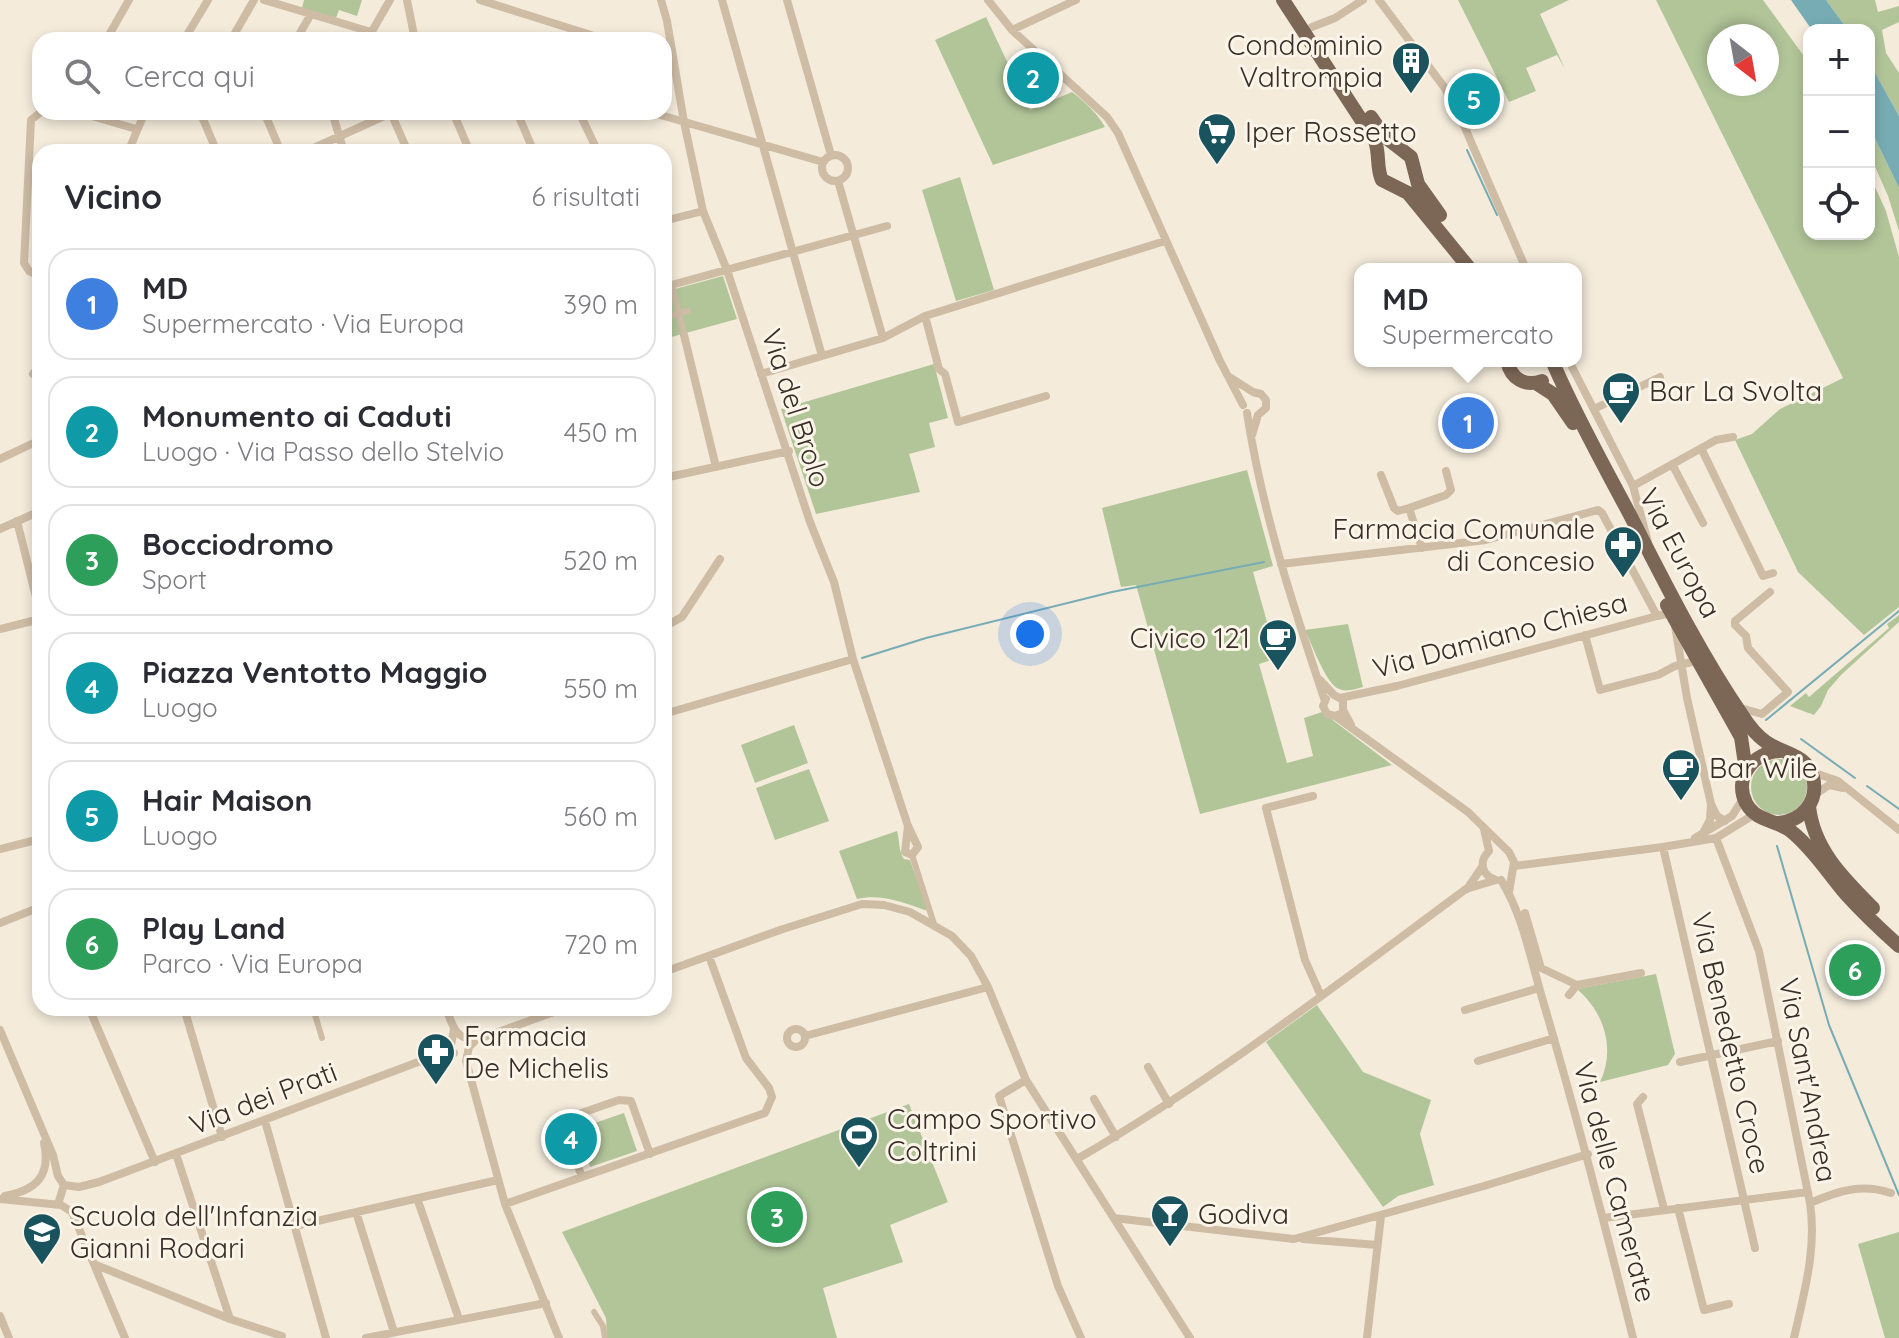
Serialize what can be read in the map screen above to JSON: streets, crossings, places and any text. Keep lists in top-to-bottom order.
{
  "streets": {
    "main road": ["Via Europa"],
    "street": [
      "Via del Brolo",
      "Via Damiano Chiesa",
      "Via Benedetto Croce",
      "Via Sant'Andrea",
      "Via dei Prati",
      "Via delle Camerate"
    ]
  },
  "crossings": [
    ["Via Europa", "Via Damiano Chiesa"]
  ],
  "places": {
    "building": ["Condominio Valtrompia"],
    "supermarket": ["Iper Rossetto"],
    "cafe": ["Bar La Svolta", "Civico 121", "Bar Wile"],
    "pharmacy": ["Farmacia Comunale di Concesio", "Farmacia De Michelis"],
    "sports": ["Campo Sportivo Coltrini"],
    "bar": ["Godiva"],
    "school or university": ["Scuola dell'Infanzia Gianni Rodari"]
  },
  "north": "bottom right",
  "page": {
    "map_buttons": ["+", "−"],
    "search": "Cerca qui",
    "pins": [
      "2",
      "5",
      "1",
      "6",
      "4",
      "3"
    ],
    "heading": ["Vicino", "6 risultati"],
    "list": [
      {
        "mark": "1",
        "name": "MD",
        "note": "Supermercato · Via Europa",
        "value": "390 m"
      },
      {
        "mark": "2",
        "name": "Monumento ai Caduti",
        "note": "Luogo · Via Passo dello Stelvio",
        "value": "450 m"
      },
      {
        "mark": "3",
        "name": "Bocciodromo",
        "note": "Sport",
        "value": "520 m"
      },
      {
        "mark": "4",
        "name": "Piazza Ventotto Maggio",
        "note": "Luogo",
        "value": "550 m"
      },
      {
        "mark": "5",
        "name": "Hair Maison",
        "note": "Luogo",
        "value": "560 m"
      },
      {
        "mark": "6",
        "name": "Play Land",
        "note": "Parco · Via Europa",
        "value": "720 m"
      }
    ],
    "popup": ["MD", "Supermercato"]
  }
}
